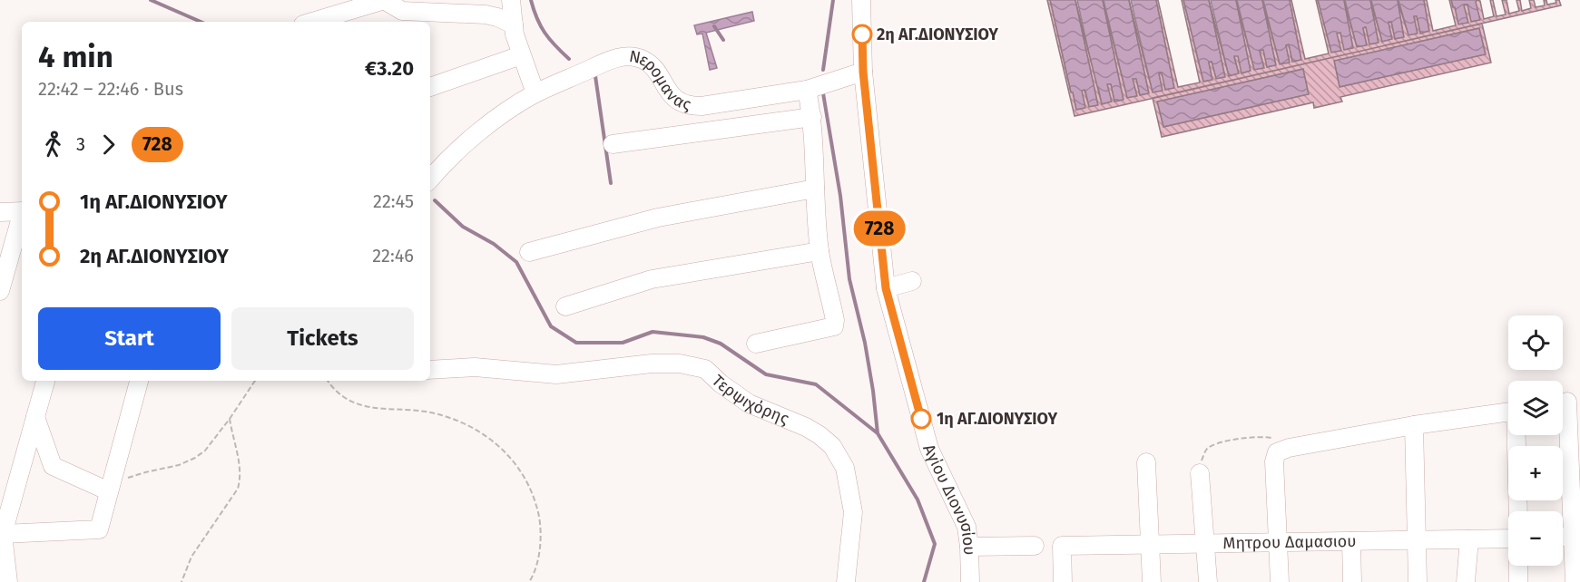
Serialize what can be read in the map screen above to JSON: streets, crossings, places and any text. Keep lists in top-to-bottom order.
{
  "streets": {
    "street": [
      "Νερομανας",
      "Τερψιχόρης",
      "Αγίου Διονυσίου",
      "Μητρου Δαμασιου"
    ]
  },
  "crossings": [
    ["Νερομανας", "Αγίου Διονυσίου"]
  ],
  "places": ["2η ΑΓ.ΔΙΟΝΥΣΙΟΥ", "1η ΑΓ.ΔΙΟΝΥΣΙΟΥ"],
  "lines": ["bus line 728"],
  "page": {
    "on_map": "728",
    "heading": ["4 min", "22:42 – 22:46 · Bus", "€3.20"],
    "legs": ["3", "728"],
    "list": [
      {
        "name": "1η ΑΓ.ΔΙΟΝΥΣΙΟΥ",
        "value": "22:45"
      },
      {
        "name": "2η ΑΓ.ΔΙΟΝΥΣΙΟΥ",
        "value": "22:46"
      }
    ],
    "buttons": ["Start", "Tickets"],
    "map_buttons": ["+", "−"]
  }
}
